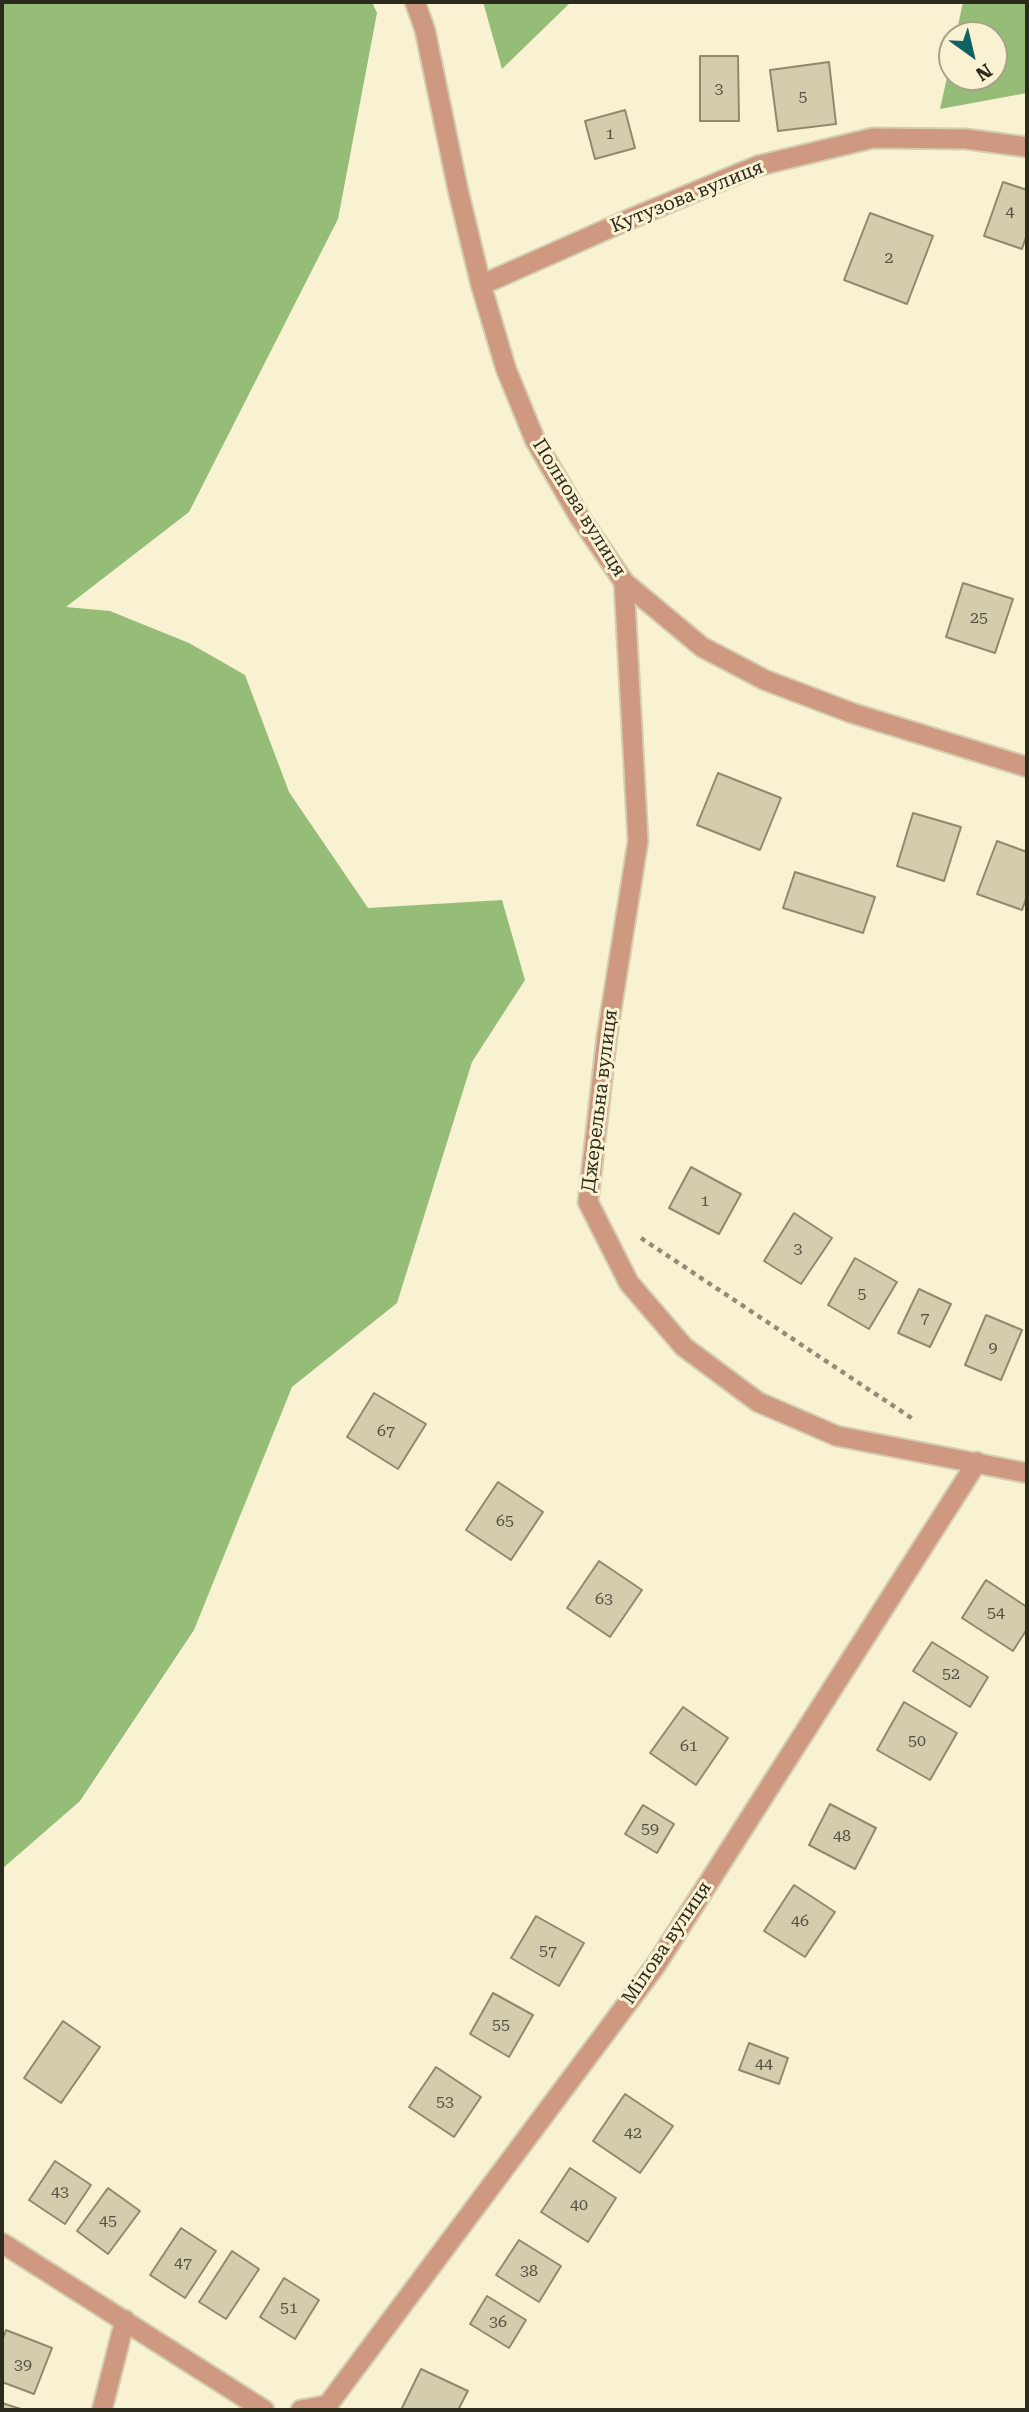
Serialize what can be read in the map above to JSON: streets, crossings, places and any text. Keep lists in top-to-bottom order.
{
  "streets": {
    "street": [
      "Кутузова вулиця",
      "Полнова вулиця",
      "Джерельна вулиця",
      "Мілова вулиця"
    ]
  },
  "crossings": [
    ["Кутузова вулиця", "Полнова вулиця"],
    ["Полнова вулиця", "Джерельна вулиця"],
    ["Джерельна вулиця", "Мілова вулиця"]
  ],
  "house_numbers": [
    "3",
    "5",
    "1",
    "4",
    "2",
    "25",
    "1",
    "3",
    "5",
    "7",
    "9",
    "67",
    "65",
    "63",
    "54",
    "52",
    "50",
    "61",
    "59",
    "48",
    "46",
    "57",
    "55",
    "44",
    "53",
    "42",
    "43",
    "40",
    "45",
    "47",
    "38",
    "51",
    "36",
    "39"
  ],
  "north": "bottom right"
}
